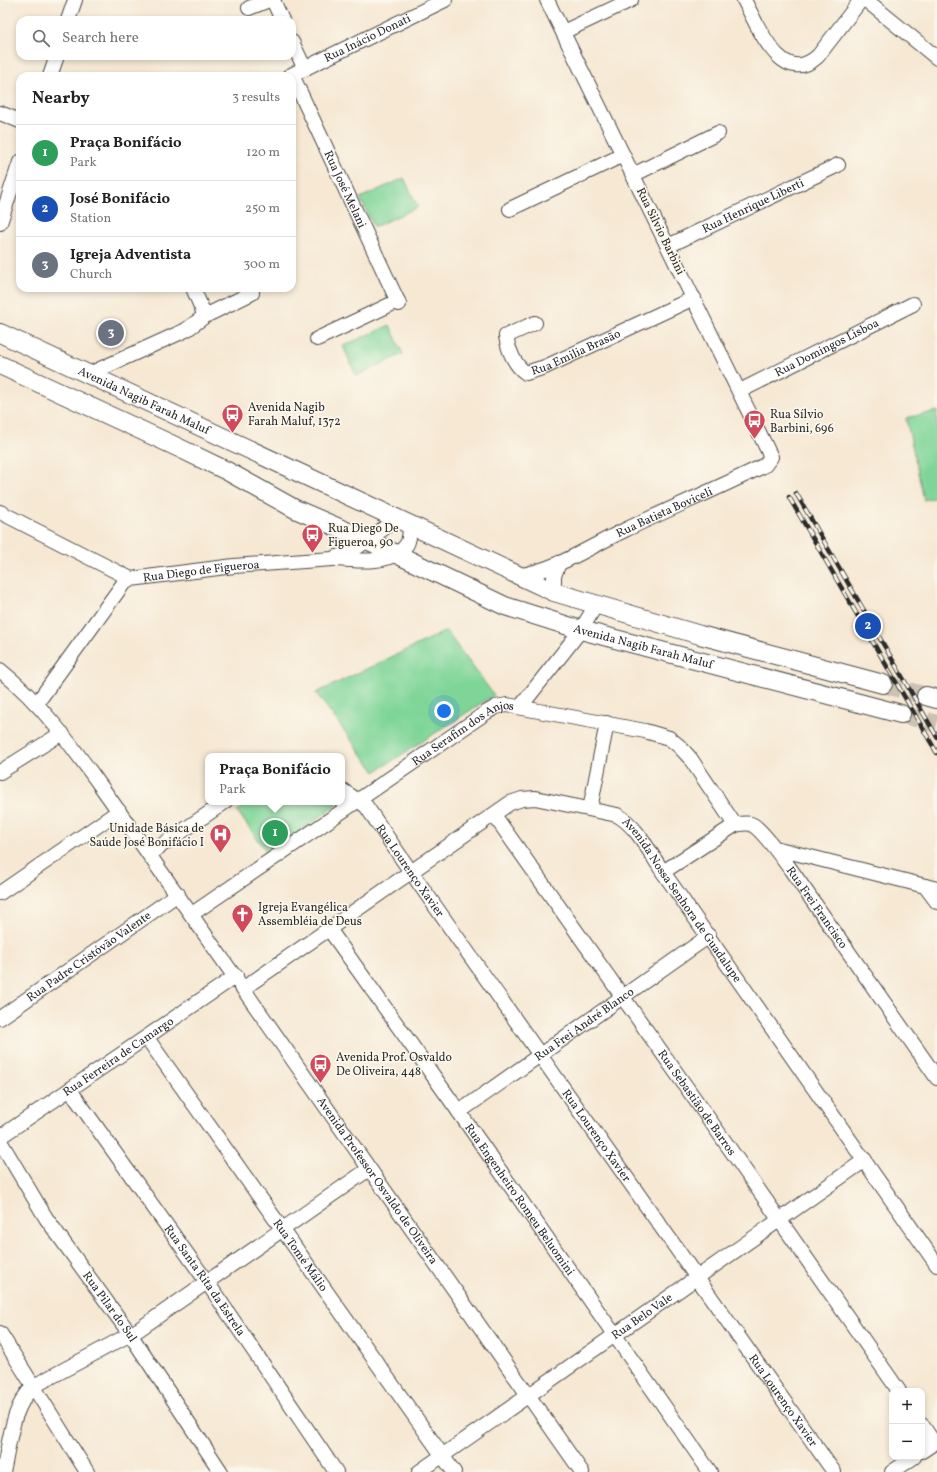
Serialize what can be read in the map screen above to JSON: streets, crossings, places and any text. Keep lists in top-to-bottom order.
{
  "streets": {
    "main road": ["Avenida Nagib Farah Maluf"],
    "street": [
      "Rua Inácio Donati",
      "Rua José Melani",
      "Rua Henrique Liberti",
      "Rua Silvio Barbini",
      "Rua Domingos Lisboa",
      "Rua Emilia Brasão",
      "Rua Batista Boviceli",
      "Rua Diego de Figueroa",
      "Rua Serafim dos Anjos",
      "Rua Lourenço Xavier",
      "Avenida Nossa Senhora de Guadalupe",
      "Rua Frei Francisco",
      "Rua Padre Cristóvão Valente",
      "Rua Frei André Blanco",
      "Rua Ferreira de Camargo",
      "Rua Sebastião de Barros",
      "Avenida Professor Osvaldo de Oliveira",
      "Rua Engenheiro Romeu Beluomini",
      "Rua Tomé Málio",
      "Rua Santa Rita da Estrela",
      "Rua Pilar do Sul",
      "Rua Belo Vale"
    ]
  },
  "crossings": [
    ["Rua Henrique Liberti", "Rua Silvio Barbini"],
    ["Rua Silvio Barbini", "Rua Domingos Lisboa"],
    ["Rua Silvio Barbini", "Rua Emilia Brasão"],
    ["Rua Silvio Barbini", "Rua Batista Boviceli"],
    ["Avenida Nagib Farah Maluf", "Rua Batista Boviceli"],
    ["Avenida Nagib Farah Maluf", "Rua Diego de Figueroa"],
    ["Rua Diego de Figueroa", "Avenida Professor Osvaldo de Oliveira"],
    ["Rua Serafim dos Anjos", "Rua Lourenço Xavier"],
    ["Rua Serafim dos Anjos", "Rua Frei Francisco"],
    ["Rua Serafim dos Anjos", "Avenida Professor Osvaldo de Oliveira"],
    ["Rua Lourenço Xavier", "Avenida Nossa Senhora de Guadalupe"],
    ["Rua Lourenço Xavier", "Rua Frei André Blanco"],
    ["Rua Lourenço Xavier", "Rua Belo Vale"],
    ["Avenida Nossa Senhora de Guadalupe", "Rua Frei André Blanco"],
    ["Avenida Nossa Senhora de Guadalupe", "Rua Ferreira de Camargo"],
    ["Avenida Nossa Senhora de Guadalupe", "Rua Sebastião de Barros"],
    ["Avenida Nossa Senhora de Guadalupe", "Avenida Professor Osvaldo de Oliveira"],
    ["Avenida Nossa Senhora de Guadalupe", "Rua Engenheiro Romeu Beluomini"],
    ["Avenida Nossa Senhora de Guadalupe", "Rua Belo Vale"],
    ["Rua Padre Cristóvão Valente", "Avenida Professor Osvaldo de Oliveira"],
    ["Rua Frei André Blanco", "Rua Sebastião de Barros"],
    ["Rua Frei André Blanco", "Rua Engenheiro Romeu Beluomini"],
    ["Rua Ferreira de Camargo", "Avenida Professor Osvaldo de Oliveira"],
    ["Rua Ferreira de Camargo", "Rua Tomé Málio"],
    ["Rua Ferreira de Camargo", "Rua Santa Rita da Estrela"],
    ["Rua Sebastião de Barros", "Rua Belo Vale"],
    ["Avenida Professor Osvaldo de Oliveira", "Rua Belo Vale"],
    ["Rua Engenheiro Romeu Beluomini", "Rua Belo Vale"],
    ["Rua Tomé Málio", "Rua Belo Vale"]
  ],
  "places": {
    "bus stop": [
      "Avenida Nagib Farah Maluf, 1372",
      "Rua Sílvio Barbini, 696",
      "Rua Diego De Figueroa, 90",
      "Avenida Prof. Osvaldo De Oliveira, 448"
    ],
    "hospital": ["Unidade Básica de Saúde José Bonifácio I"],
    "church": ["Igreja Evangélica Assembléia de Deus"]
  },
  "page": {
    "search": "Search here",
    "heading": ["Nearby", "3 results"],
    "list": [
      {
        "mark": "1",
        "name": "Praça Bonifácio",
        "note": "Park",
        "value": "120 m"
      },
      {
        "mark": "2",
        "name": "José Bonifácio",
        "note": "Station",
        "value": "250 m"
      },
      {
        "mark": "3",
        "name": "Igreja Adventista",
        "note": "Church",
        "value": "300 m"
      }
    ],
    "pins": ["3", "2", "1"],
    "popup": ["Praça Bonifácio", "Park"],
    "map_buttons": ["+", "−"]
  }
}
